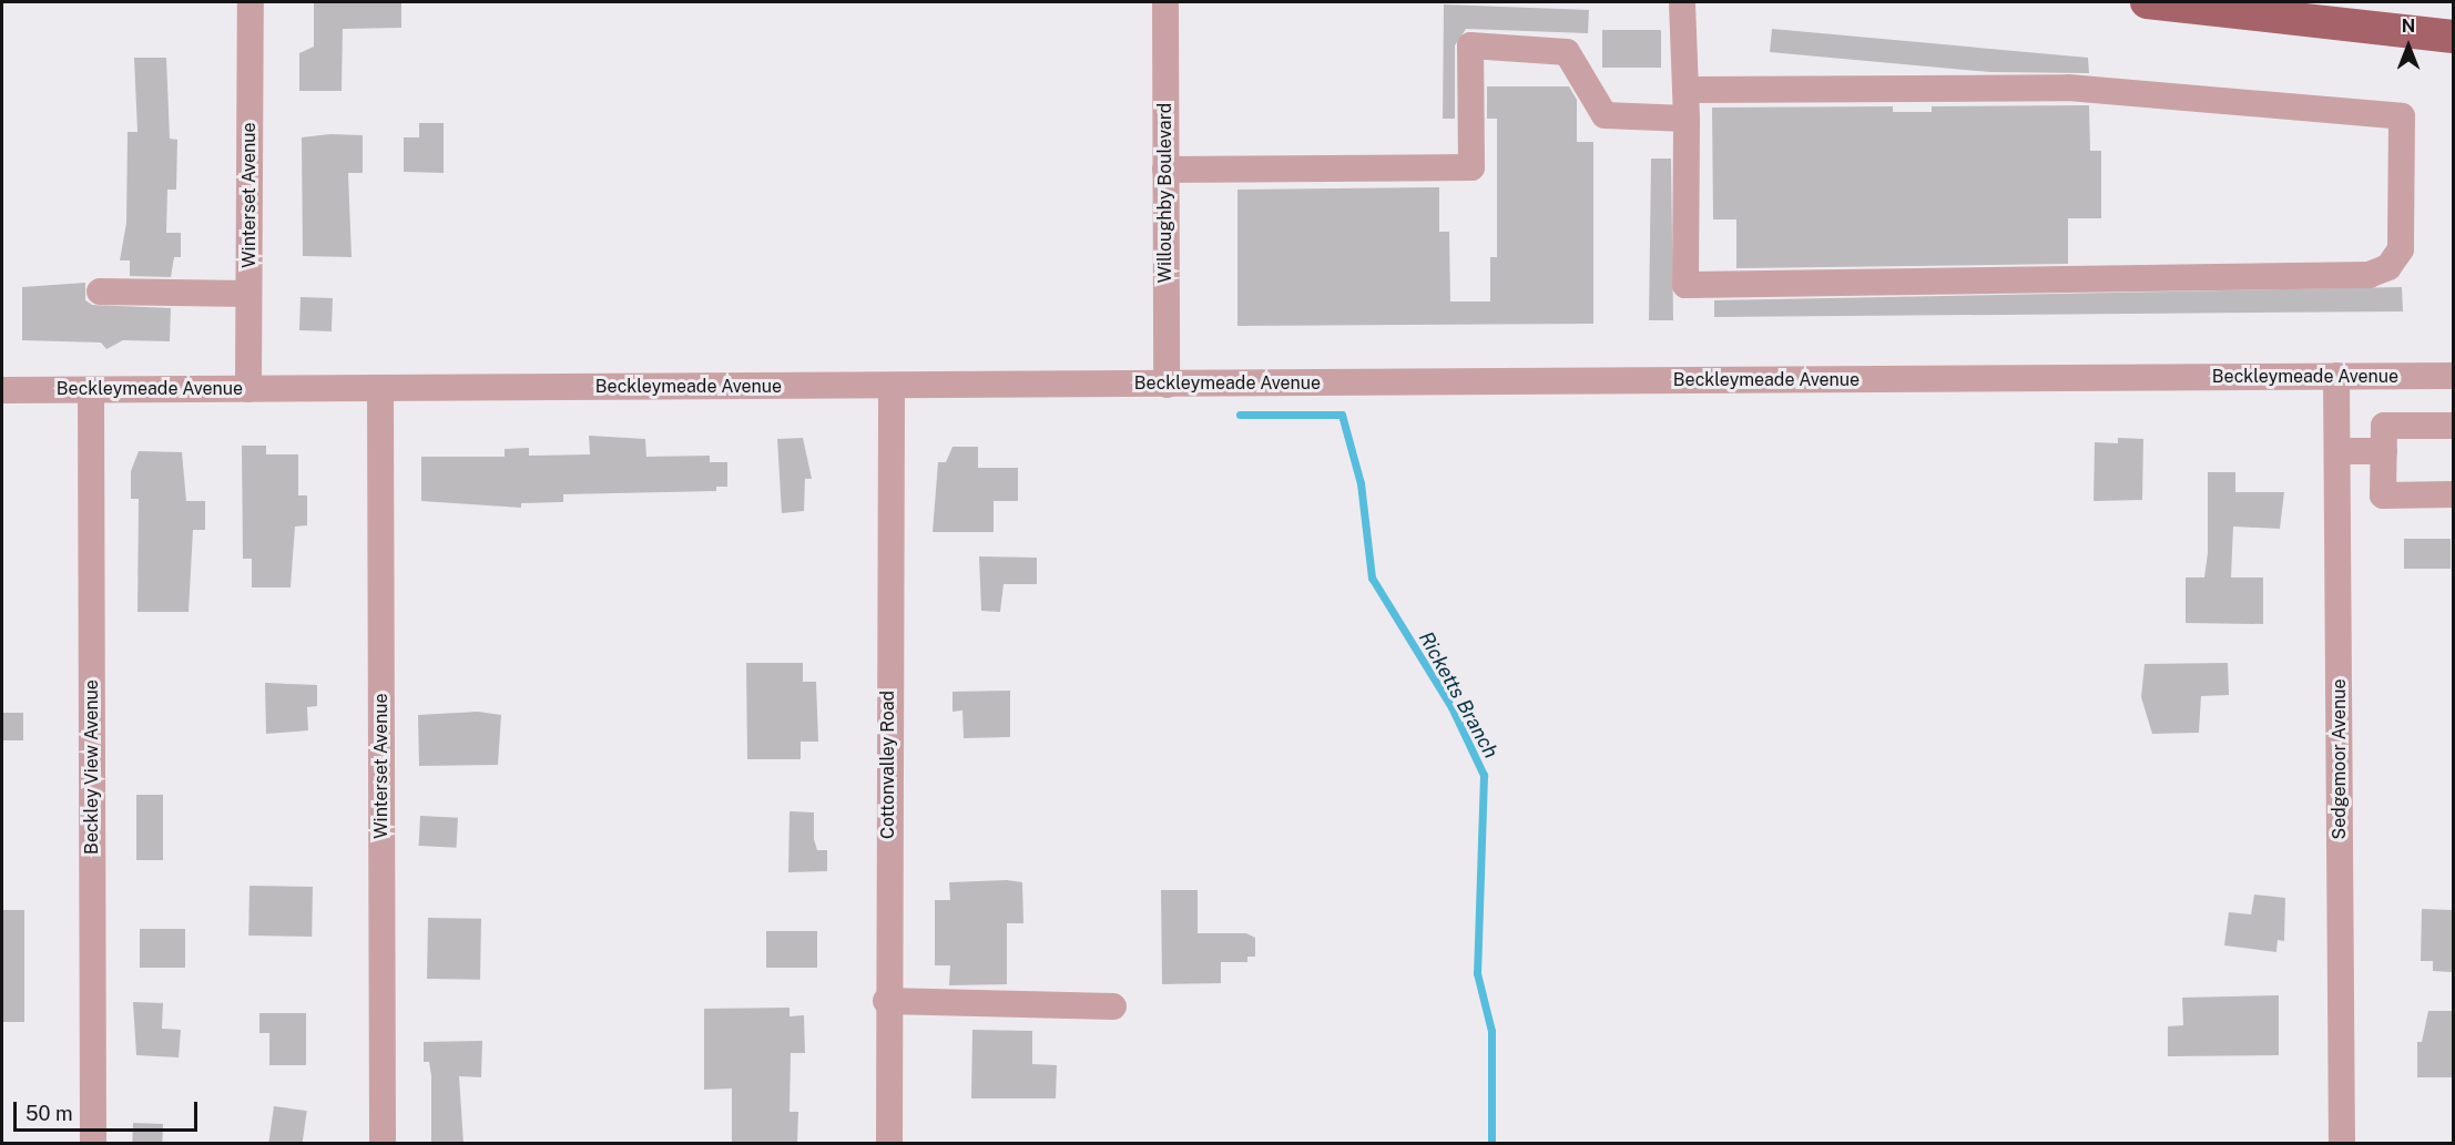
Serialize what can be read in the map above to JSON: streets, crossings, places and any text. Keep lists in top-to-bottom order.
{
  "streets": {
    "street": [
      "Willoughby Boulevard",
      "Winterset Avenue",
      "Beckleymeade Avenue",
      "Sedgemoor Avenue",
      "Cottonvalley Road",
      "Beckley View Avenue"
    ]
  },
  "crossings": [
    ["Willoughby Boulevard", "Beckleymeade Avenue"],
    ["Winterset Avenue", "Beckleymeade Avenue"],
    ["Beckleymeade Avenue", "Sedgemoor Avenue"],
    ["Beckleymeade Avenue", "Cottonvalley Road"],
    ["Beckleymeade Avenue", "Beckley View Avenue"]
  ],
  "water": ["Ricketts Branch"],
  "scale_bar": "50 m",
  "north": "top"
}
